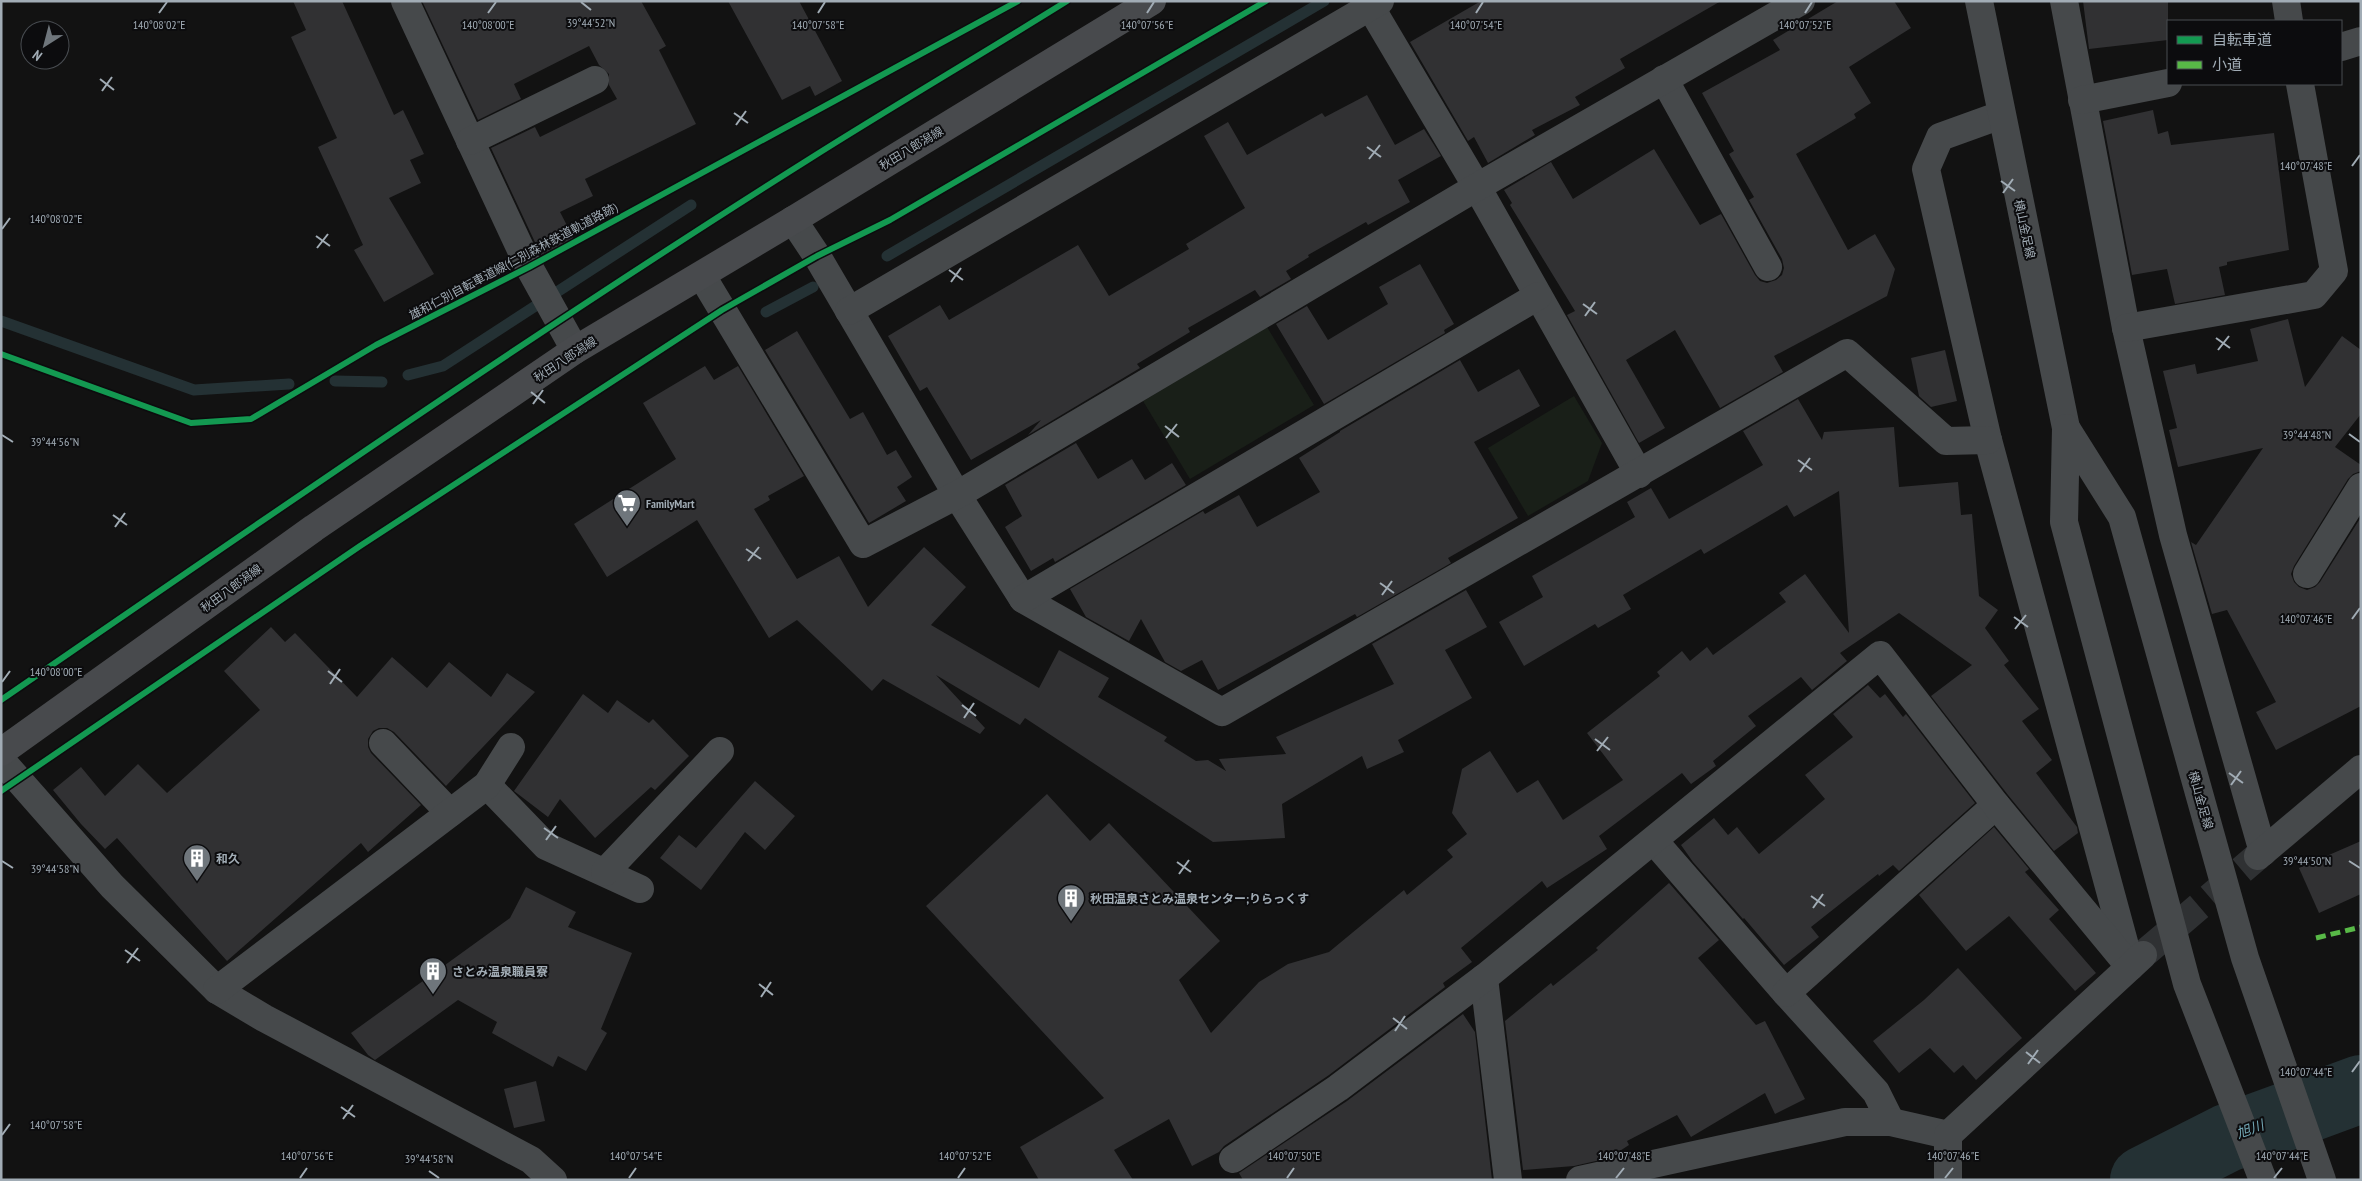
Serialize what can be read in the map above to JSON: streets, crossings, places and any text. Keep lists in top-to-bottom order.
{
  "streets": {
    "main road": ["秋田八郎潟線"],
    "street": ["横山金足線"],
    "cycle path": ["雄和仁別自転車道線(仁別森林鉄道軌道路跡)"]
  },
  "water": ["旭川"],
  "places": {
    "supermarket": ["FamilyMart"],
    "building": ["和久", "秋田温泉さとみ温泉センター;りらっくす", "さとみ温泉職員寮"]
  },
  "legend": ["自転車道", "小道"],
  "north": "bottom left",
  "coordinates": [
    "39°44'52\"N",
    "140°08'00\"E",
    "140°08'02\"E",
    "140°07'58\"E",
    "140°07'56\"E",
    "140°07'54\"E",
    "140°07'52\"E",
    "140°07'48\"E",
    "39°44'48\"N",
    "39°44'56\"N",
    "140°07'46\"E",
    "39°44'50\"N",
    "39°44'58\"N",
    "140°07'44\"E",
    "140°07'50\"E"
  ]
}
